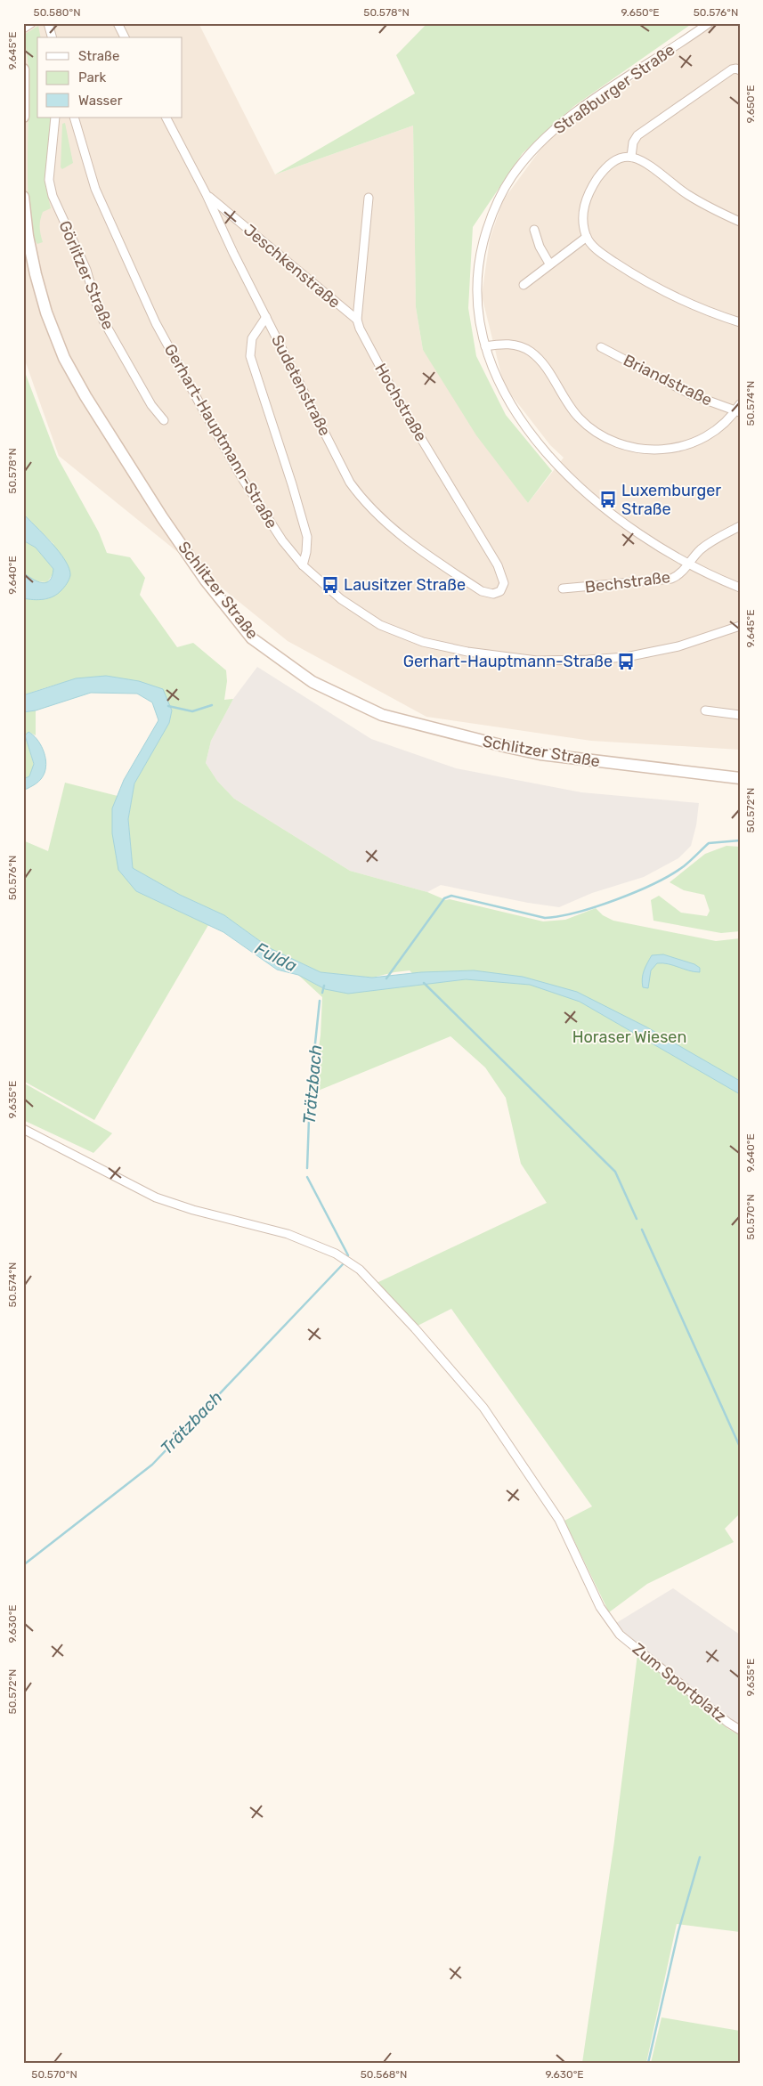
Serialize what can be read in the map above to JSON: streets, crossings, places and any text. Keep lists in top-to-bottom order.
{
  "streets": {
    "main road": ["Schlitzer Straße"],
    "street": [
      "Straßburger Straße",
      "Jeschkenstraße",
      "Görlitzer Straße",
      "Briandstraße",
      "Sudetenstraße",
      "Hochstraße",
      "Gerhart-Hauptmann-Straße",
      "Bechstraße",
      "Zum Sportplatz"
    ]
  },
  "crossings": [
    ["Straßburger Straße", "Bechstraße"],
    ["Jeschkenstraße", "Sudetenstraße"],
    ["Jeschkenstraße", "Hochstraße"],
    ["Sudetenstraße", "Hochstraße"]
  ],
  "water": ["Fulda", "Trätzbach"],
  "parks": ["Horaser Wiesen"],
  "places": {
    "bus stop": ["Luxemburger Straße", "Lausitzer Straße", "Gerhart-Hauptmann-Straße"]
  },
  "legend": ["Straße", "Park", "Wasser"],
  "coordinates": [
    "50.580°N",
    "50.578°N",
    "9.650°E",
    "50.576°N",
    "9.645°E",
    "50.574°N",
    "9.640°E",
    "50.572°N",
    "9.635°E",
    "50.570°N",
    "9.630°E",
    "50.568°N"
  ]
}
